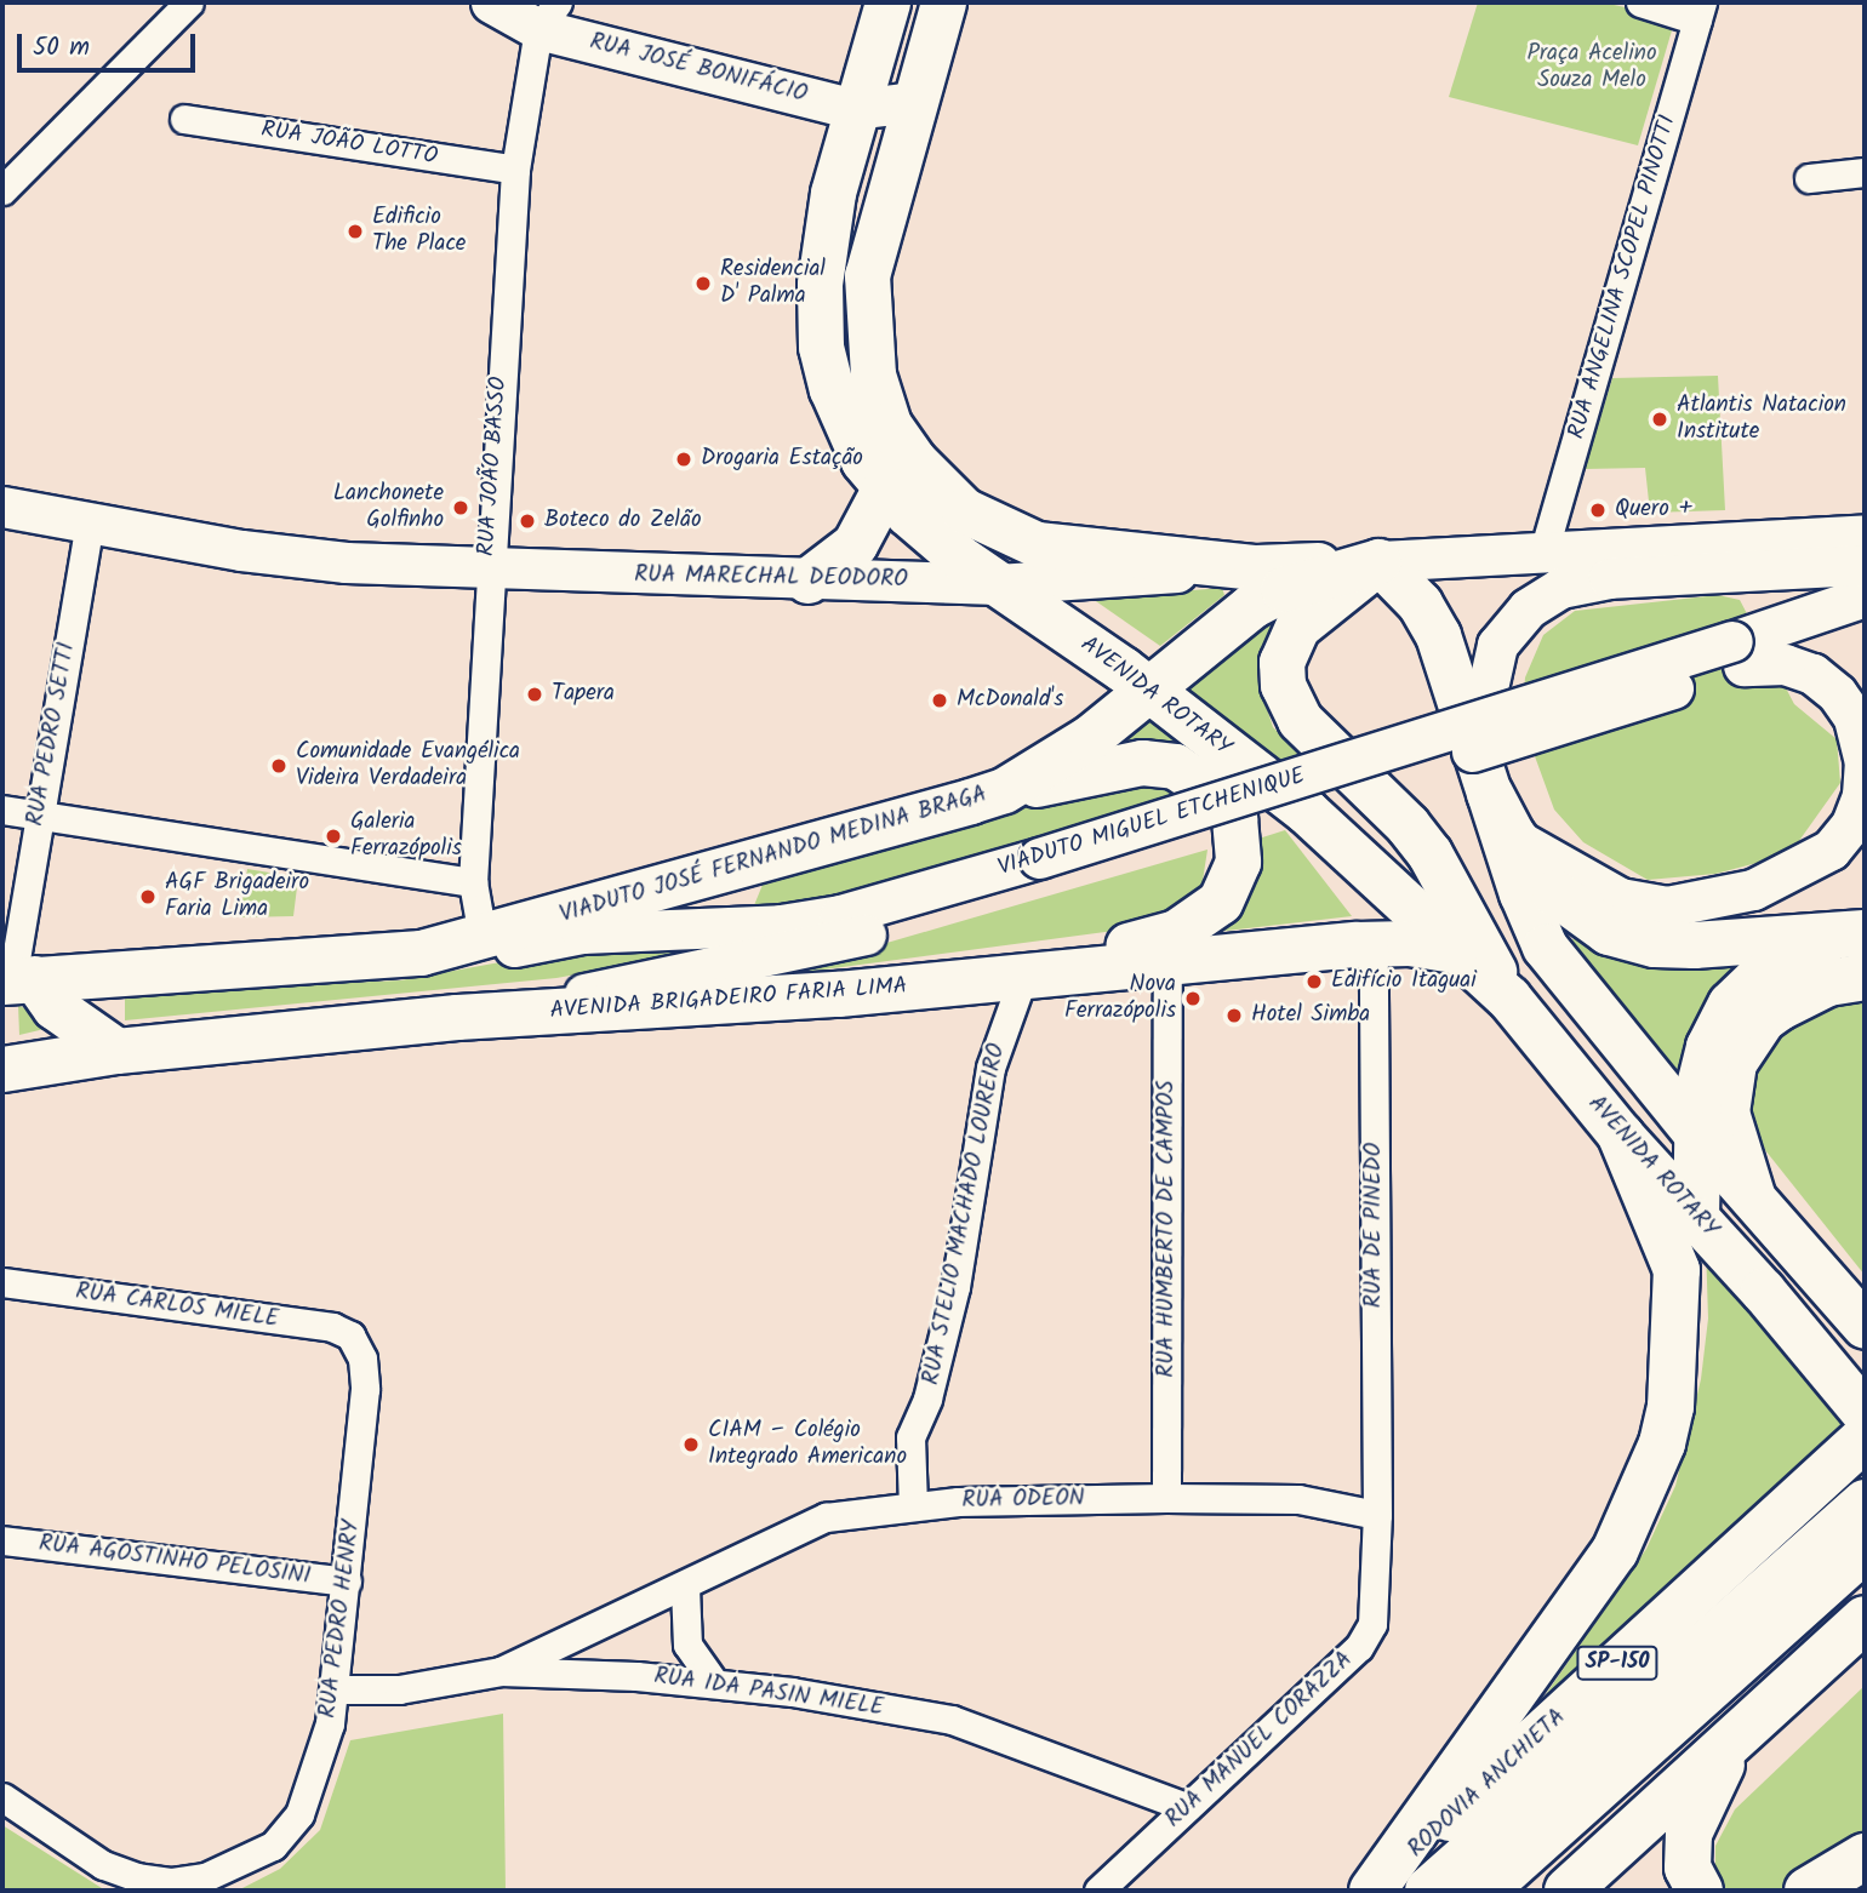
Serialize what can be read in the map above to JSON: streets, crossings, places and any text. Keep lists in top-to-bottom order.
{
  "streets": {
    "highway": ["SP-150", "RODOVIA ANCHIETA"],
    "main road": [
      "RUA MARECHAL DEODORO",
      "AVENIDA ROTARY",
      "VIADUTO JOSÉ FERNANDO MEDINA BRAGA",
      "AVENIDA BRIGADEIRO FARIA LIMA"
    ],
    "street": [
      "RUA JOSÉ BONIFÁCIO",
      "RUA JOÃO LOTTO",
      "RUA ANGELINA SCOPEL PINOTTI",
      "RUA JOÃO BASSO",
      "RUA PEDRO SETTI",
      "VIADUTO MIGUEL ETCHENIQUE",
      "RUA STELIO MACHADO LOUREIRO",
      "RUA DE PINEDO",
      "RUA HUMBERTO DE CAMPOS",
      "RUA CARLOS MIELE",
      "RUA ODEON",
      "RUA AGOSTINHO PELOSINI",
      "RUA PEDRO HENRY",
      "RUA IDA PASIN MIELE",
      "RUA MANUEL CORAZZA"
    ]
  },
  "crossings": [
    ["RUA JOSÉ BONIFÁCIO", "RUA JOÃO BASSO"],
    ["RUA JOSÉ BONIFÁCIO", "AVENIDA ROTARY"],
    ["RUA JOÃO LOTTO", "RUA JOÃO BASSO"],
    ["RUA ANGELINA SCOPEL PINOTTI", "RUA MARECHAL DEODORO"],
    ["RUA JOÃO BASSO", "RUA MARECHAL DEODORO"],
    ["RUA JOÃO BASSO", "VIADUTO JOSÉ FERNANDO MEDINA BRAGA"],
    ["RUA MARECHAL DEODORO", "AVENIDA ROTARY"],
    ["RUA MARECHAL DEODORO", "RUA PEDRO SETTI"],
    ["RUA MARECHAL DEODORO", "VIADUTO JOSÉ FERNANDO MEDINA BRAGA"],
    ["AVENIDA ROTARY", "VIADUTO JOSÉ FERNANDO MEDINA BRAGA"],
    ["AVENIDA ROTARY", "AVENIDA BRIGADEIRO FARIA LIMA"],
    ["VIADUTO MIGUEL ETCHENIQUE", "VIADUTO JOSÉ FERNANDO MEDINA BRAGA"],
    ["VIADUTO MIGUEL ETCHENIQUE", "AVENIDA BRIGADEIRO FARIA LIMA"],
    ["AVENIDA BRIGADEIRO FARIA LIMA", "RUA STELIO MACHADO LOUREIRO"],
    ["AVENIDA BRIGADEIRO FARIA LIMA", "RUA DE PINEDO"],
    ["AVENIDA BRIGADEIRO FARIA LIMA", "RUA HUMBERTO DE CAMPOS"],
    ["RUA STELIO MACHADO LOUREIRO", "RUA ODEON"],
    ["RUA DE PINEDO", "RUA ODEON"],
    ["RUA DE PINEDO", "RUA MANUEL CORAZZA"],
    ["RUA HUMBERTO DE CAMPOS", "RUA ODEON"],
    ["RUA CARLOS MIELE", "RUA PEDRO HENRY"],
    ["RUA ODEON", "RUA IDA PASIN MIELE"],
    ["RUA ODEON", "RUA MANUEL CORAZZA"],
    ["RUA AGOSTINHO PELOSINI", "RUA PEDRO HENRY"],
    ["RUA PEDRO HENRY", "RUA IDA PASIN MIELE"],
    ["RUA IDA PASIN MIELE", "RUA MANUEL CORAZZA"]
  ],
  "parks": ["Praça Acelino Souza Melo"],
  "places": [
    "Edificio The Place",
    "Residencial D' Palma",
    "Atlantis Natacion Institute",
    "Drogaria Estação",
    "Lanchonete Golfinho",
    "Quero +",
    "Boteco do Zelão",
    "Tapera",
    "McDonald's",
    "Comunidade Evangélica Videira Verdadeira",
    "Galeria Ferrazópolis",
    "AGF Brigadeiro Faria Lima",
    "Edifício Itaguai",
    "Nova Ferrazópolis",
    "Hotel Simba",
    "CIAM – Colégio Integrado Americano"
  ],
  "scale_bar": "50 m"
}
